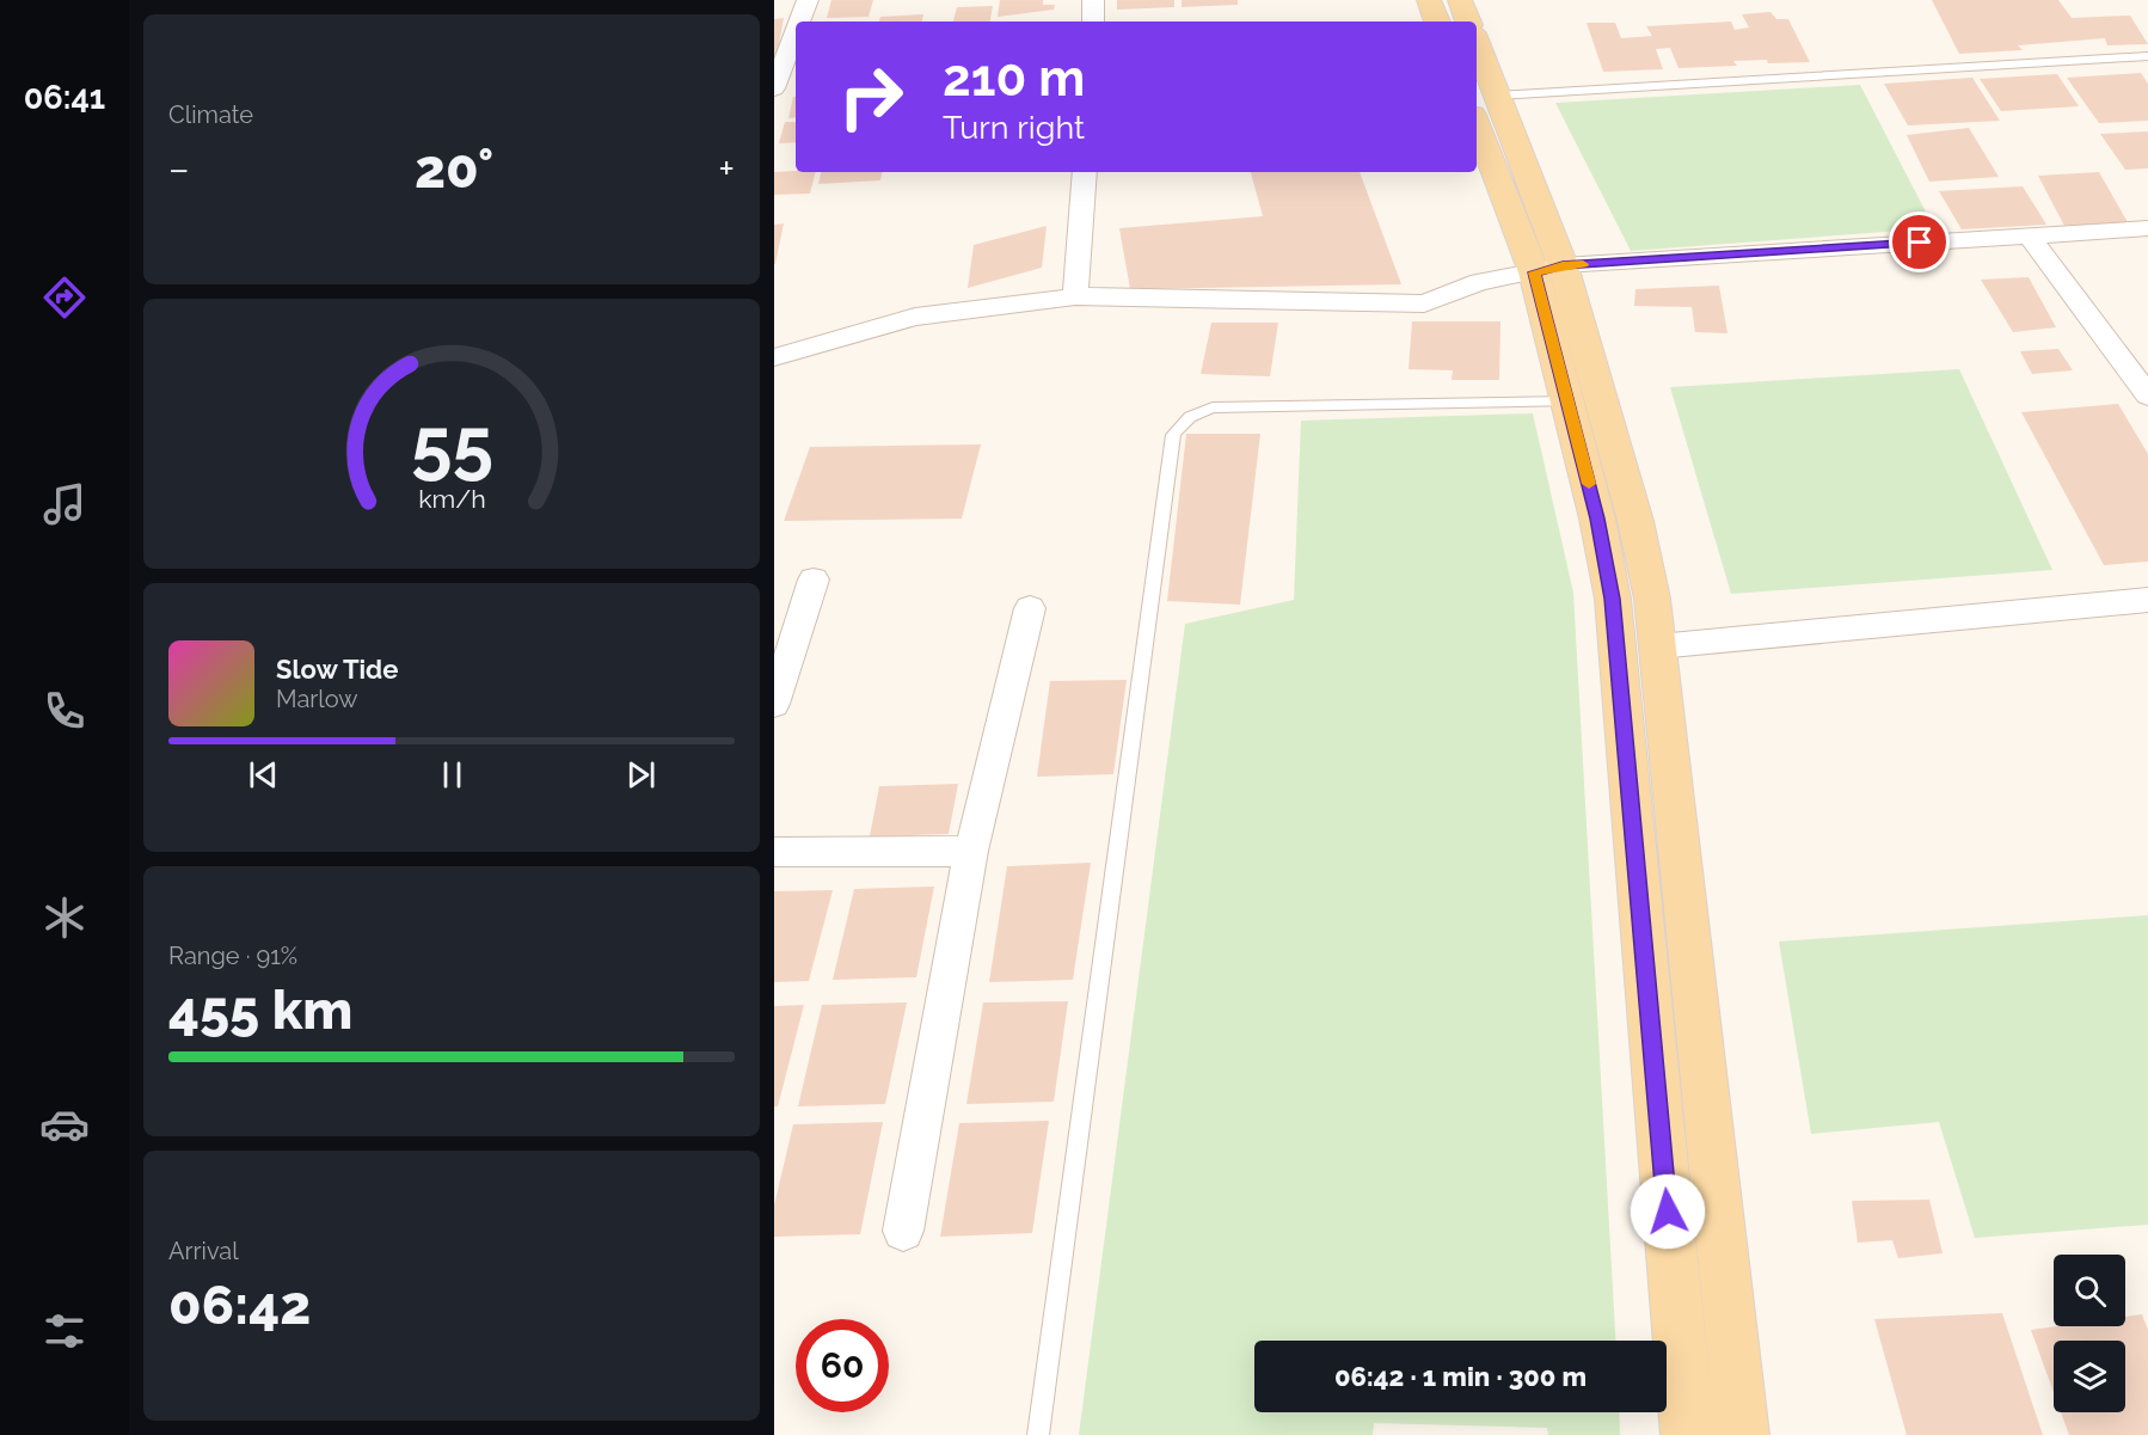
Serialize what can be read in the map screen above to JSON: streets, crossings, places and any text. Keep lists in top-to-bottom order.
{
  "page": {
    "tabs": "06:41",
    "tile": [
      "Climate",
      ["Range · 91%", "455 km"],
      ["Arrival", "06:42"]
    ],
    "turn": ["210 m", "Turn right"],
    "heat": ["−", "20°", "+"],
    "song": ["Slow Tide", "Marlow"],
    "limit": "60",
    "trip": "06:42 · 1 min · 300 m",
    "gauge": ["55", "km/h"]
  }
}
